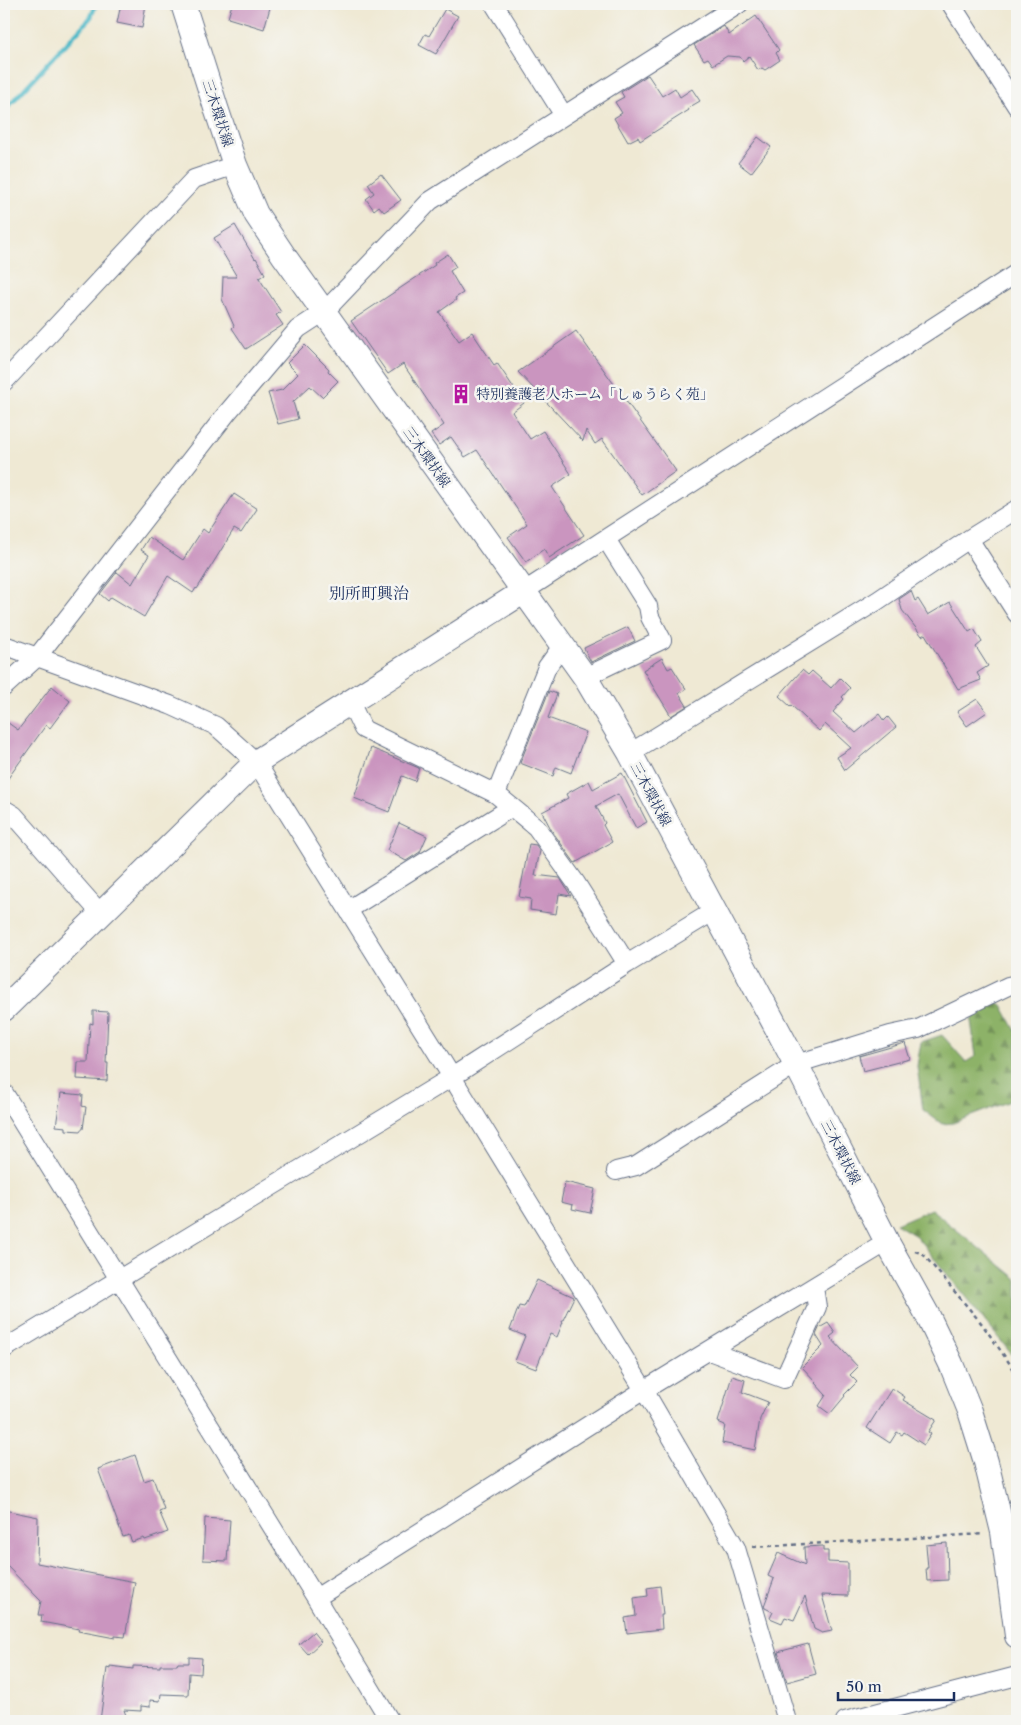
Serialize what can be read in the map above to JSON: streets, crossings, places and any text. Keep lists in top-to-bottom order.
{
  "streets": {
    "main road": ["三木環状線"]
  },
  "districts": ["別所町興治"],
  "places": {
    "building": ["特別養護老人ホーム「しゅうらく苑」"]
  },
  "scale_bar": "50 m"
}
